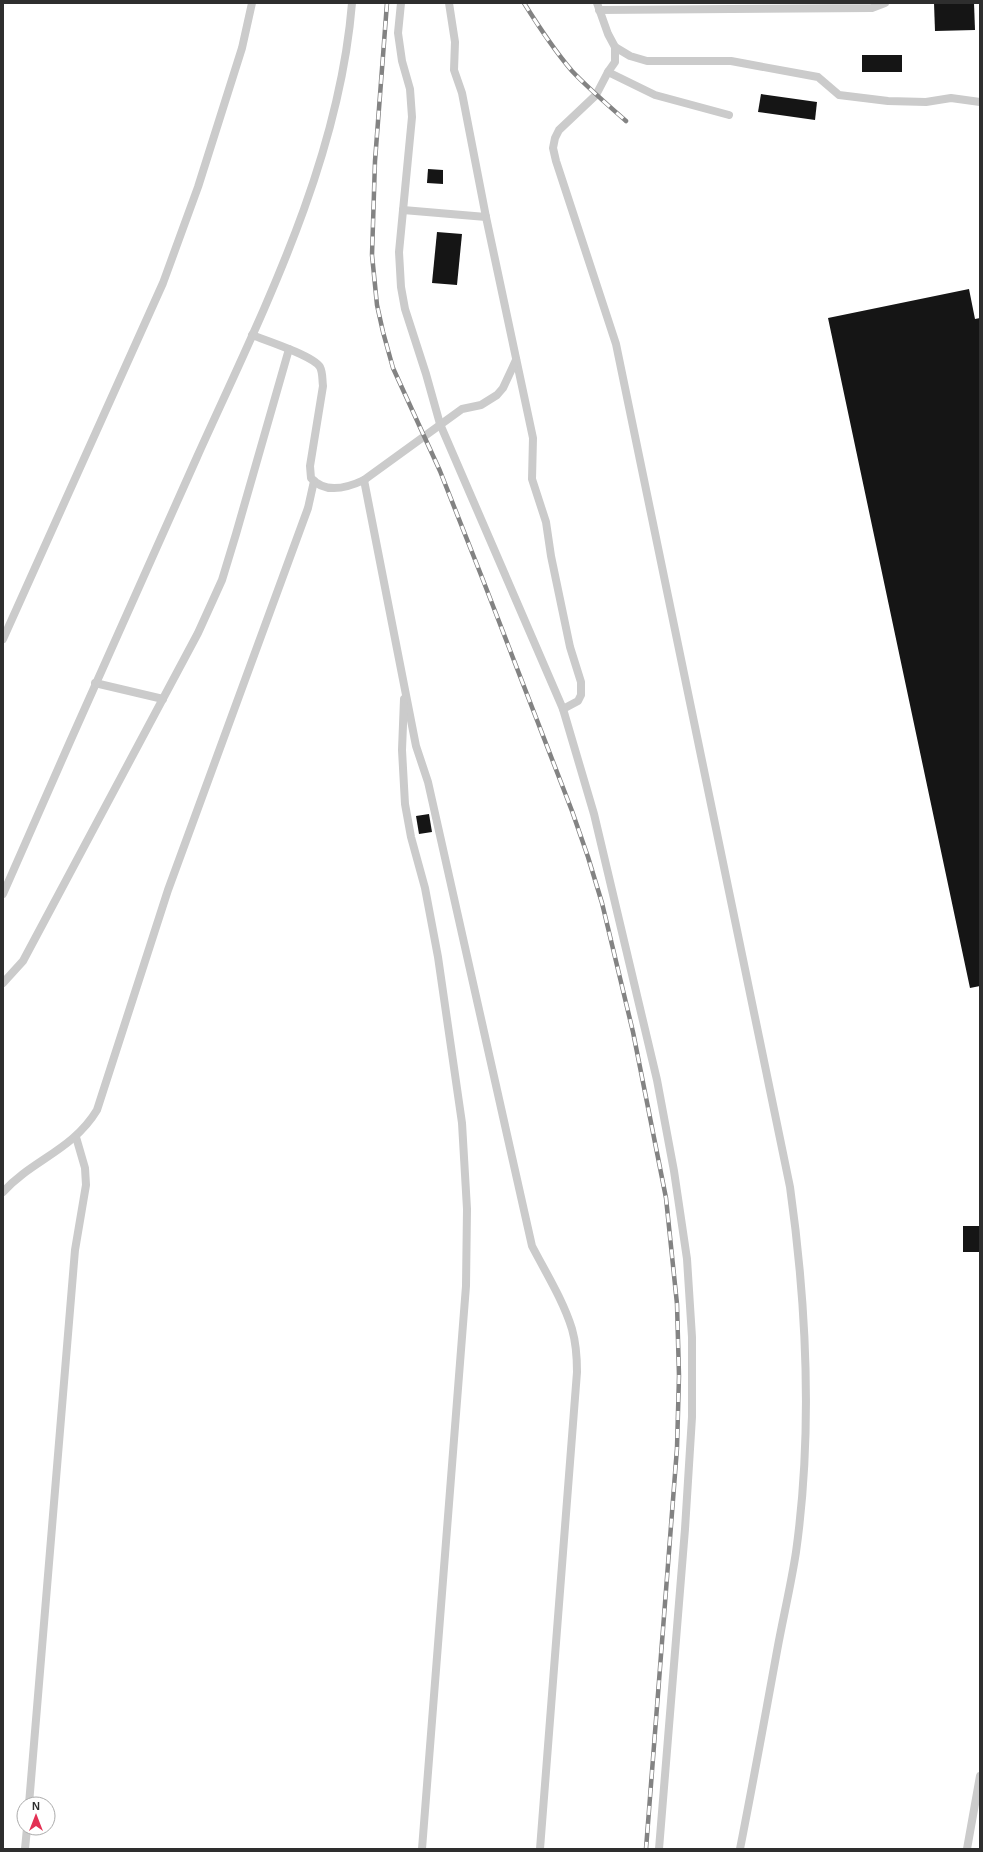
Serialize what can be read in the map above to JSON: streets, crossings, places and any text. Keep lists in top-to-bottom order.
{
  "north": "top"
}
